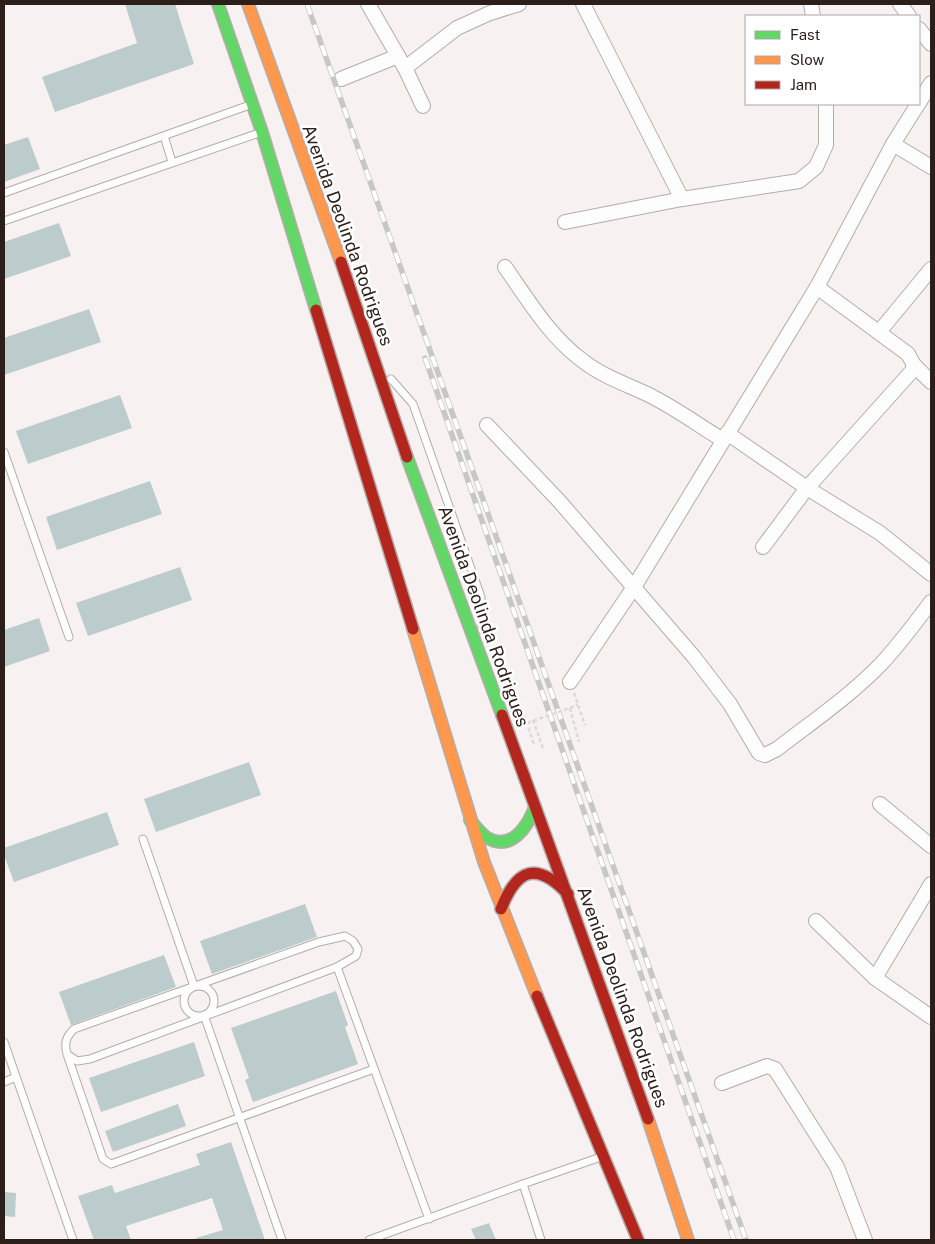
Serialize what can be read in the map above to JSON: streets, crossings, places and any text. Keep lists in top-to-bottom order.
{
  "streets": {
    "highway": ["Avenida Deolinda Rodrigues"]
  },
  "legend": ["Fast", "Slow", "Jam"]
}
